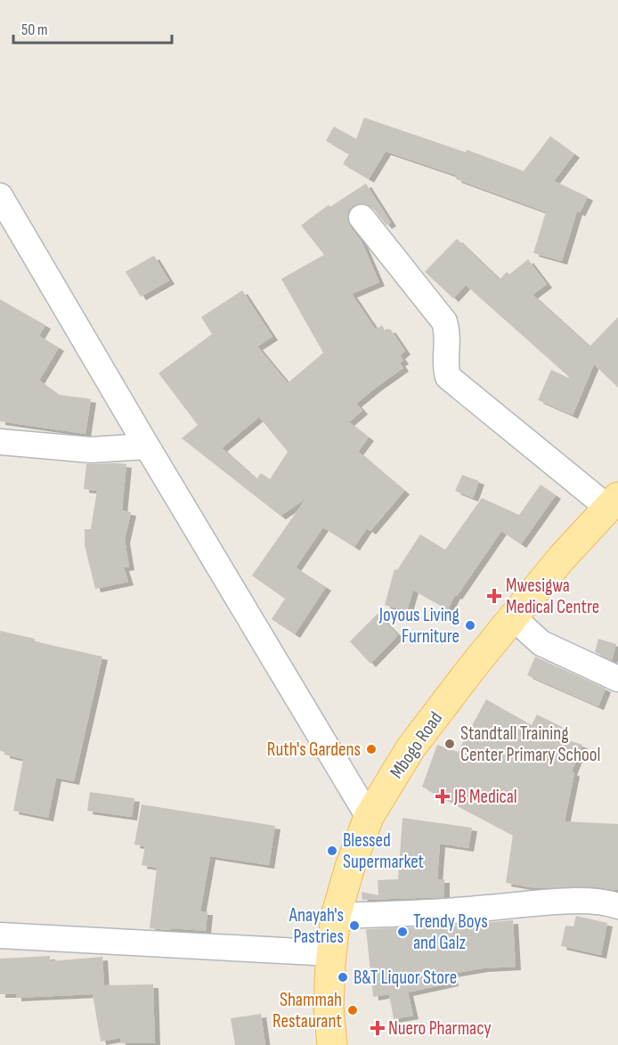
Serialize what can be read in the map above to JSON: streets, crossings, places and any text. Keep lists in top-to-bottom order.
{
  "streets": {
    "main road": ["Mbogo Road"]
  },
  "places": {
    "health": ["Mwesigwa Medical Centre", "JB Medical", "Nuero Pharmacy"],
    "other": [
      "Joyous Living Furniture",
      "Standtall Training Center Primary School",
      "Ruth's Gardens",
      "Blessed Supermarket",
      "Anayah's Pastries",
      "Trendy Boys and Galz",
      "B&T Liquor Store",
      "Shammah Restaurant"
    ]
  },
  "scale_bar": "50 m"
}
